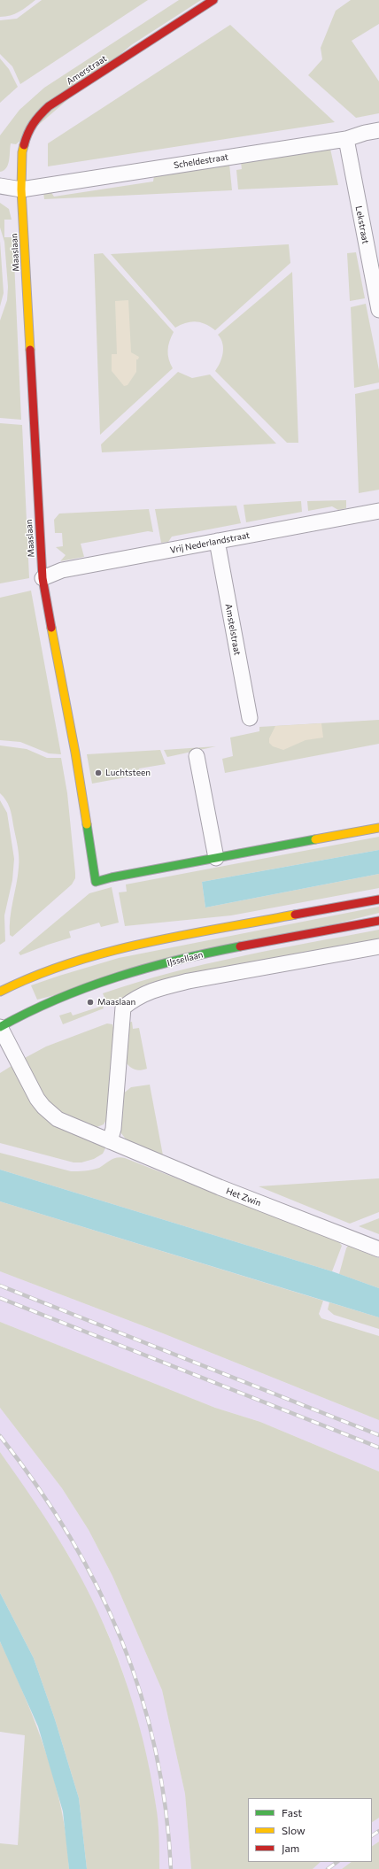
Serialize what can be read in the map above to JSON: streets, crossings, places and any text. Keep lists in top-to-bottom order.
{
  "streets": {
    "street": [
      "Amerstraat",
      "Scheldestraat",
      "Lekstraat",
      "Maaslaan",
      "Vrij Nederlandstraat",
      "Amstelstraat",
      "IJssellaan",
      "Het Zwin"
    ]
  },
  "crossings": [
    ["Amerstraat", "Scheldestraat"],
    ["Amerstraat", "Maaslaan"],
    ["Scheldestraat", "Lekstraat"],
    ["Scheldestraat", "Maaslaan"],
    ["Maaslaan", "Vrij Nederlandstraat"],
    ["Vrij Nederlandstraat", "Amstelstraat"],
    ["IJssellaan", "Het Zwin"]
  ],
  "places": ["Luchtsteen", "Maaslaan"],
  "legend": ["Fast", "Slow", "Jam"]
}
